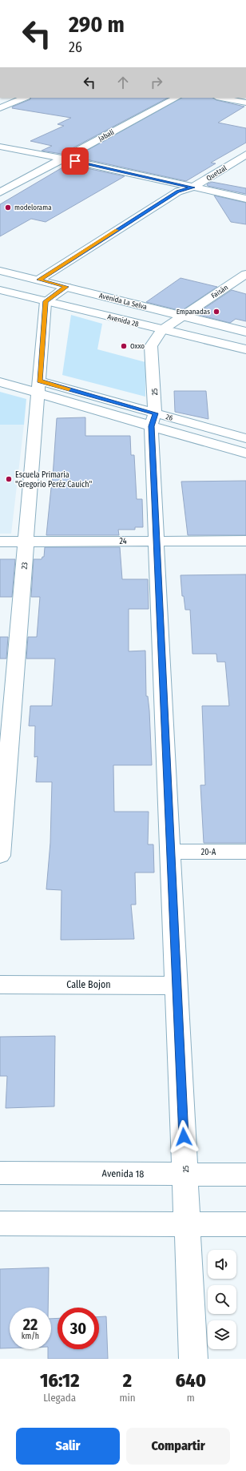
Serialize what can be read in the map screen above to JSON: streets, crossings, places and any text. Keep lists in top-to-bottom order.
{
  "streets": {
    "street": [
      "Jabalí",
      "Quetzal",
      "Faisán",
      "Avenida La Selva",
      "Avenida 28",
      "25",
      "26",
      "24",
      "23",
      "20-A",
      "Calle Bojon",
      "Avenida 18"
    ]
  },
  "crossings": [
    ["Quetzal", "Avenida La Selva"],
    ["Faisán", "Avenida La Selva"],
    ["Faisán", "Avenida 28"],
    ["Faisán", "25"],
    ["Avenida 28", "25"],
    ["Avenida 28", "23"],
    ["25", "26"],
    ["25", "24"],
    ["25", "20-A"],
    ["25", "Calle Bojon"],
    ["25", "Avenida 18"],
    ["24", "23"]
  ],
  "places": [
    "modelorama",
    "Empanadas",
    "Oxxo",
    "Escuela Primaria \"Gregorio Peréz Cauich\""
  ],
  "page": {
    "turn": ["290 m", "26"],
    "speed": "22 km/h",
    "limit": "30",
    "eta": [
      "16:12",
      "Llegada",
      "2",
      "min",
      "640",
      "m"
    ],
    "buttons": ["Salir", "Compartir"]
  }
}
